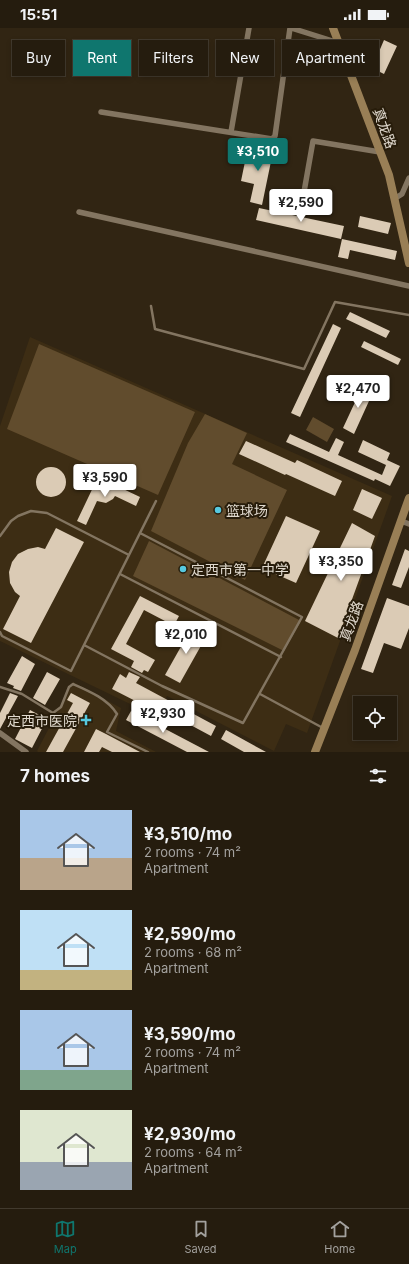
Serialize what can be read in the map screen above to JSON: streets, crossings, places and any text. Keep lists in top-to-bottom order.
{
  "streets": {
    "main road": ["真龙路"]
  },
  "places": {
    "other": ["篮球场", "定西市第一中学"],
    "health": ["定西市医院"]
  },
  "page": {
    "status": "15:51",
    "chip": [
      "Buy",
      "Rent",
      "Filters",
      "New",
      "Apartment"
    ],
    "price": [
      "¥3,510",
      "¥2,590",
      "¥2,470",
      "¥3,590",
      "¥3,350",
      "¥2,010",
      "¥2,930"
    ],
    "heading": "7 homes",
    "list": [
      {
        "name": "¥3,510/mo",
        "note": "2 rooms · 74 m² · Apartment"
      },
      {
        "name": "¥2,590/mo",
        "note": "2 rooms · 68 m² · Apartment"
      },
      {
        "name": "¥3,590/mo",
        "note": "2 rooms · 74 m² · Apartment"
      },
      {
        "name": "¥2,930/mo",
        "note": "2 rooms · 64 m² · Apartment"
      }
    ],
    "tabs": ["Map", "Saved", "Home"]
  }
}
